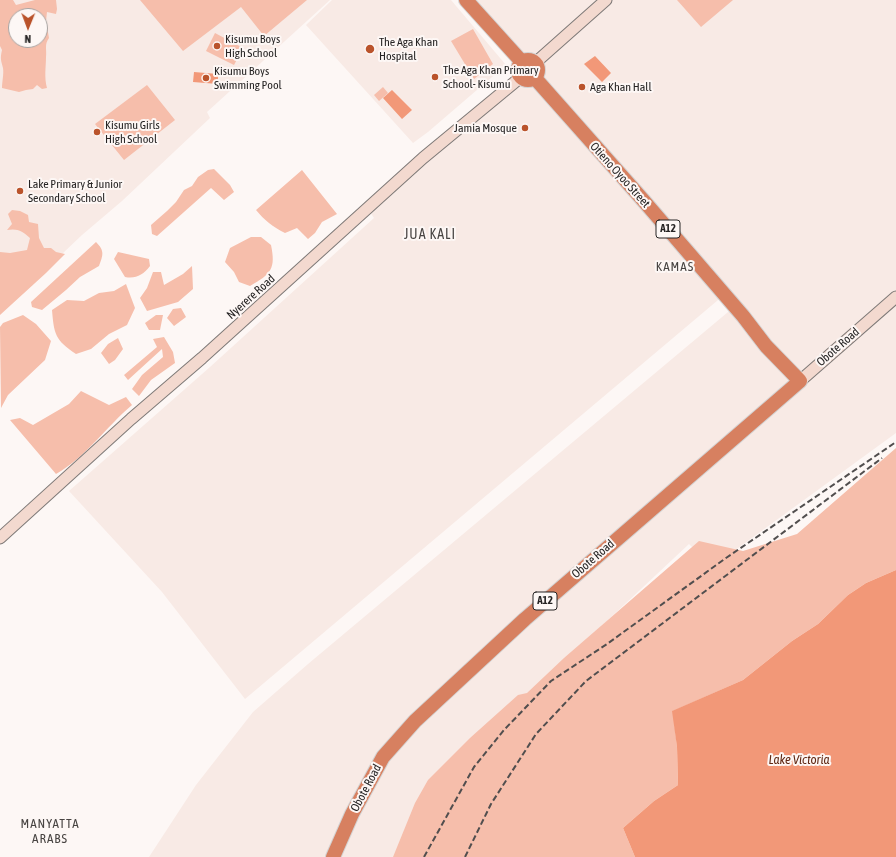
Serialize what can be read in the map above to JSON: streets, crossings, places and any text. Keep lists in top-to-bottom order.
{
  "streets": {
    "highway": ["Otieno Oyoo Street", "A12", "Obote Road"],
    "main road": ["Nyerere Road"]
  },
  "crossings": [
    ["Otieno Oyoo Street", "Nyerere Road"],
    ["Otieno Oyoo Street", "Obote Road"]
  ],
  "districts": ["JUA KALI", "KAMAS", "MANYATTA ARABS"],
  "water": ["Lake Victoria"],
  "places": [
    "Kisumu Boys High School",
    "The Aga Khan Hospital",
    "The Aga Khan Primary School- Kisumu",
    "Kisumu Boys Swimming Pool",
    "Aga Khan Hall",
    "Jamia Mosque",
    "Kisumu Girls High School",
    "Lake Primary & Junior Secondary School"
  ],
  "north": "bottom"
}
